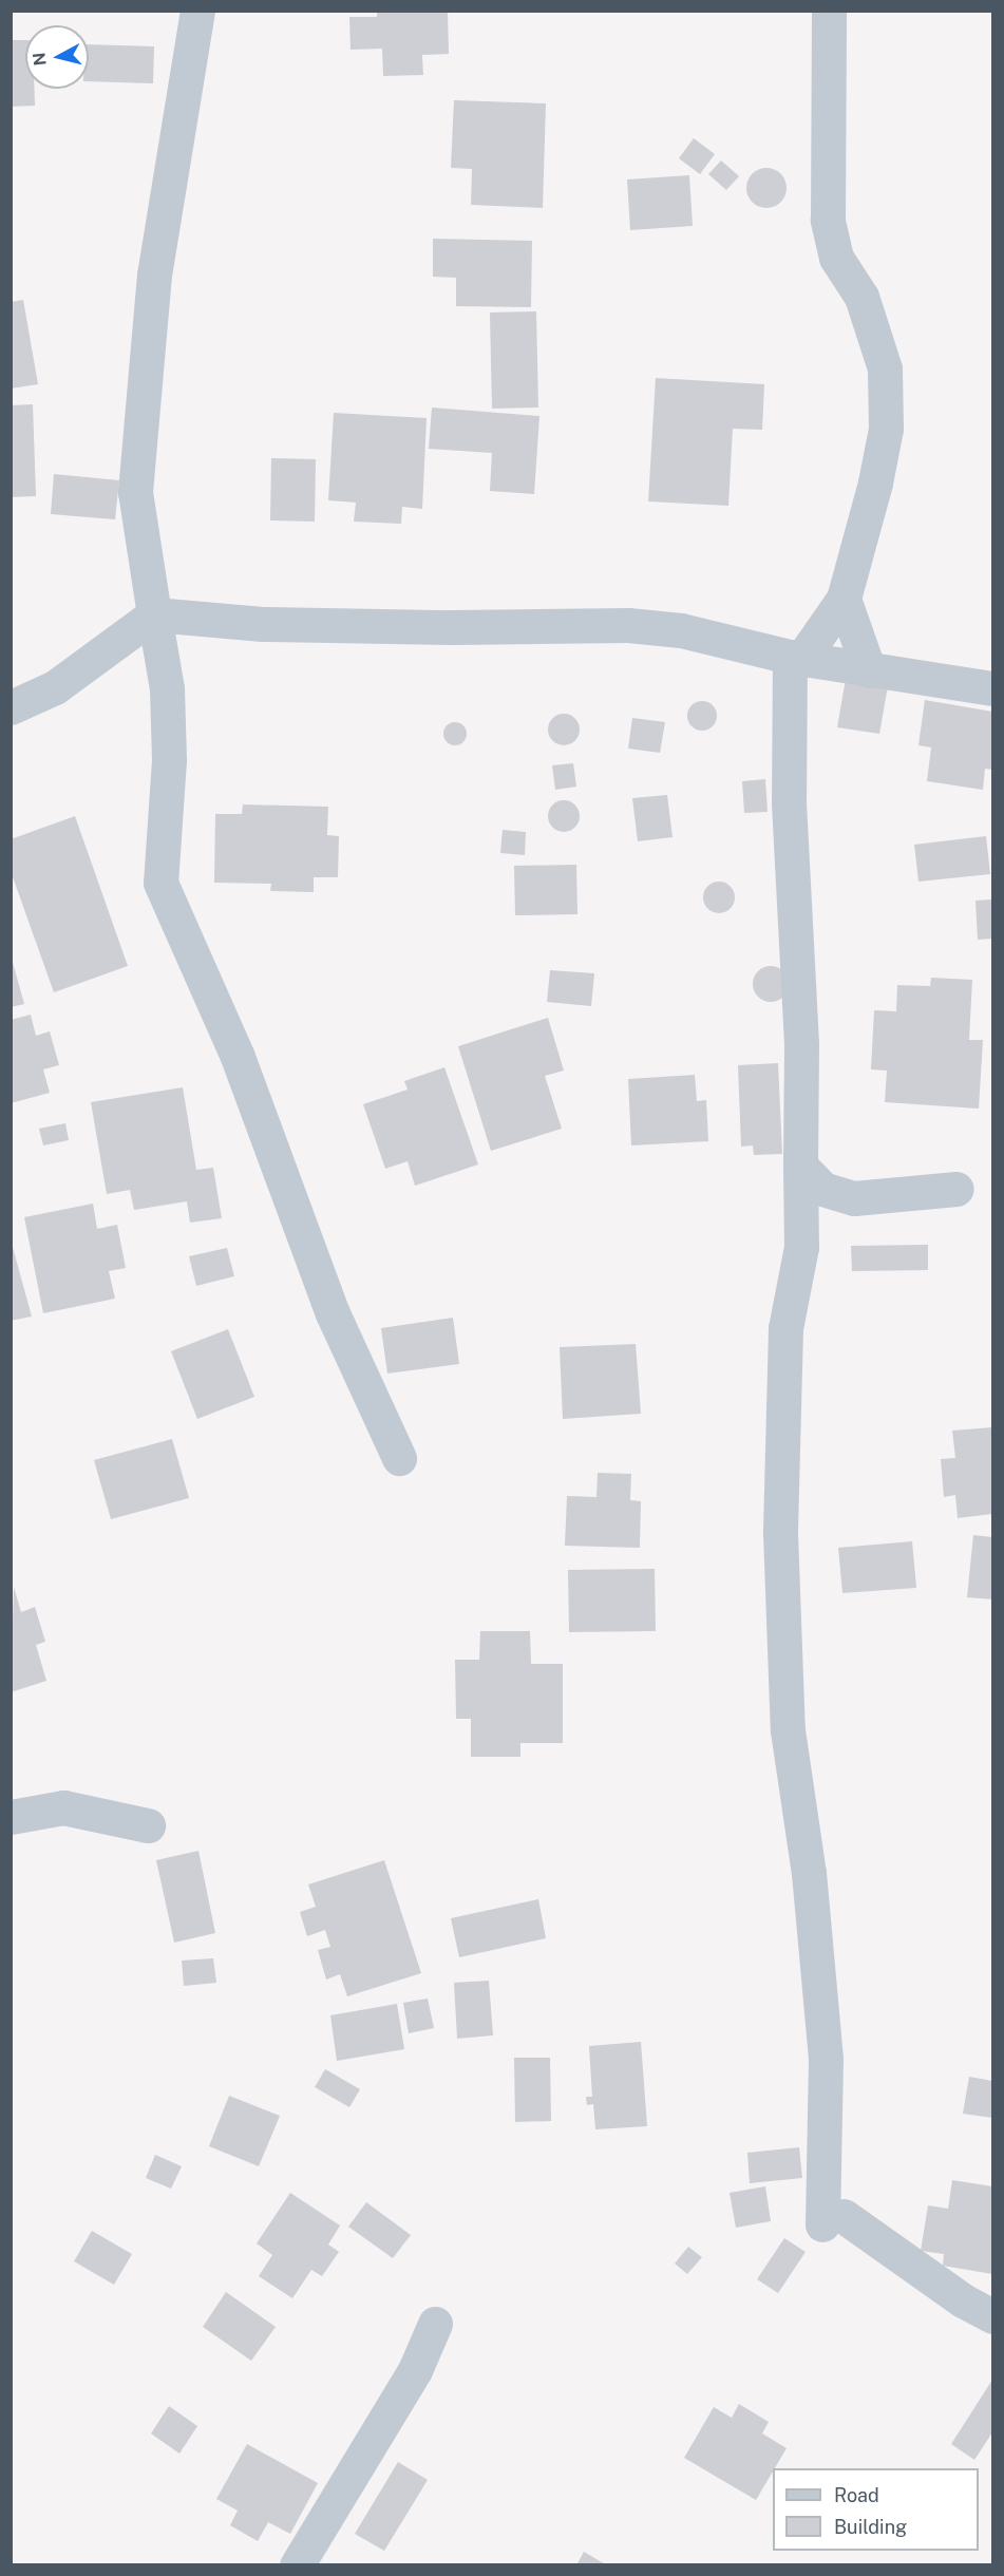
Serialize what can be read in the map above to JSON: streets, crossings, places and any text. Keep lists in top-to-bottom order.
{
  "legend": ["Road", "Building"],
  "north": "left"
}
